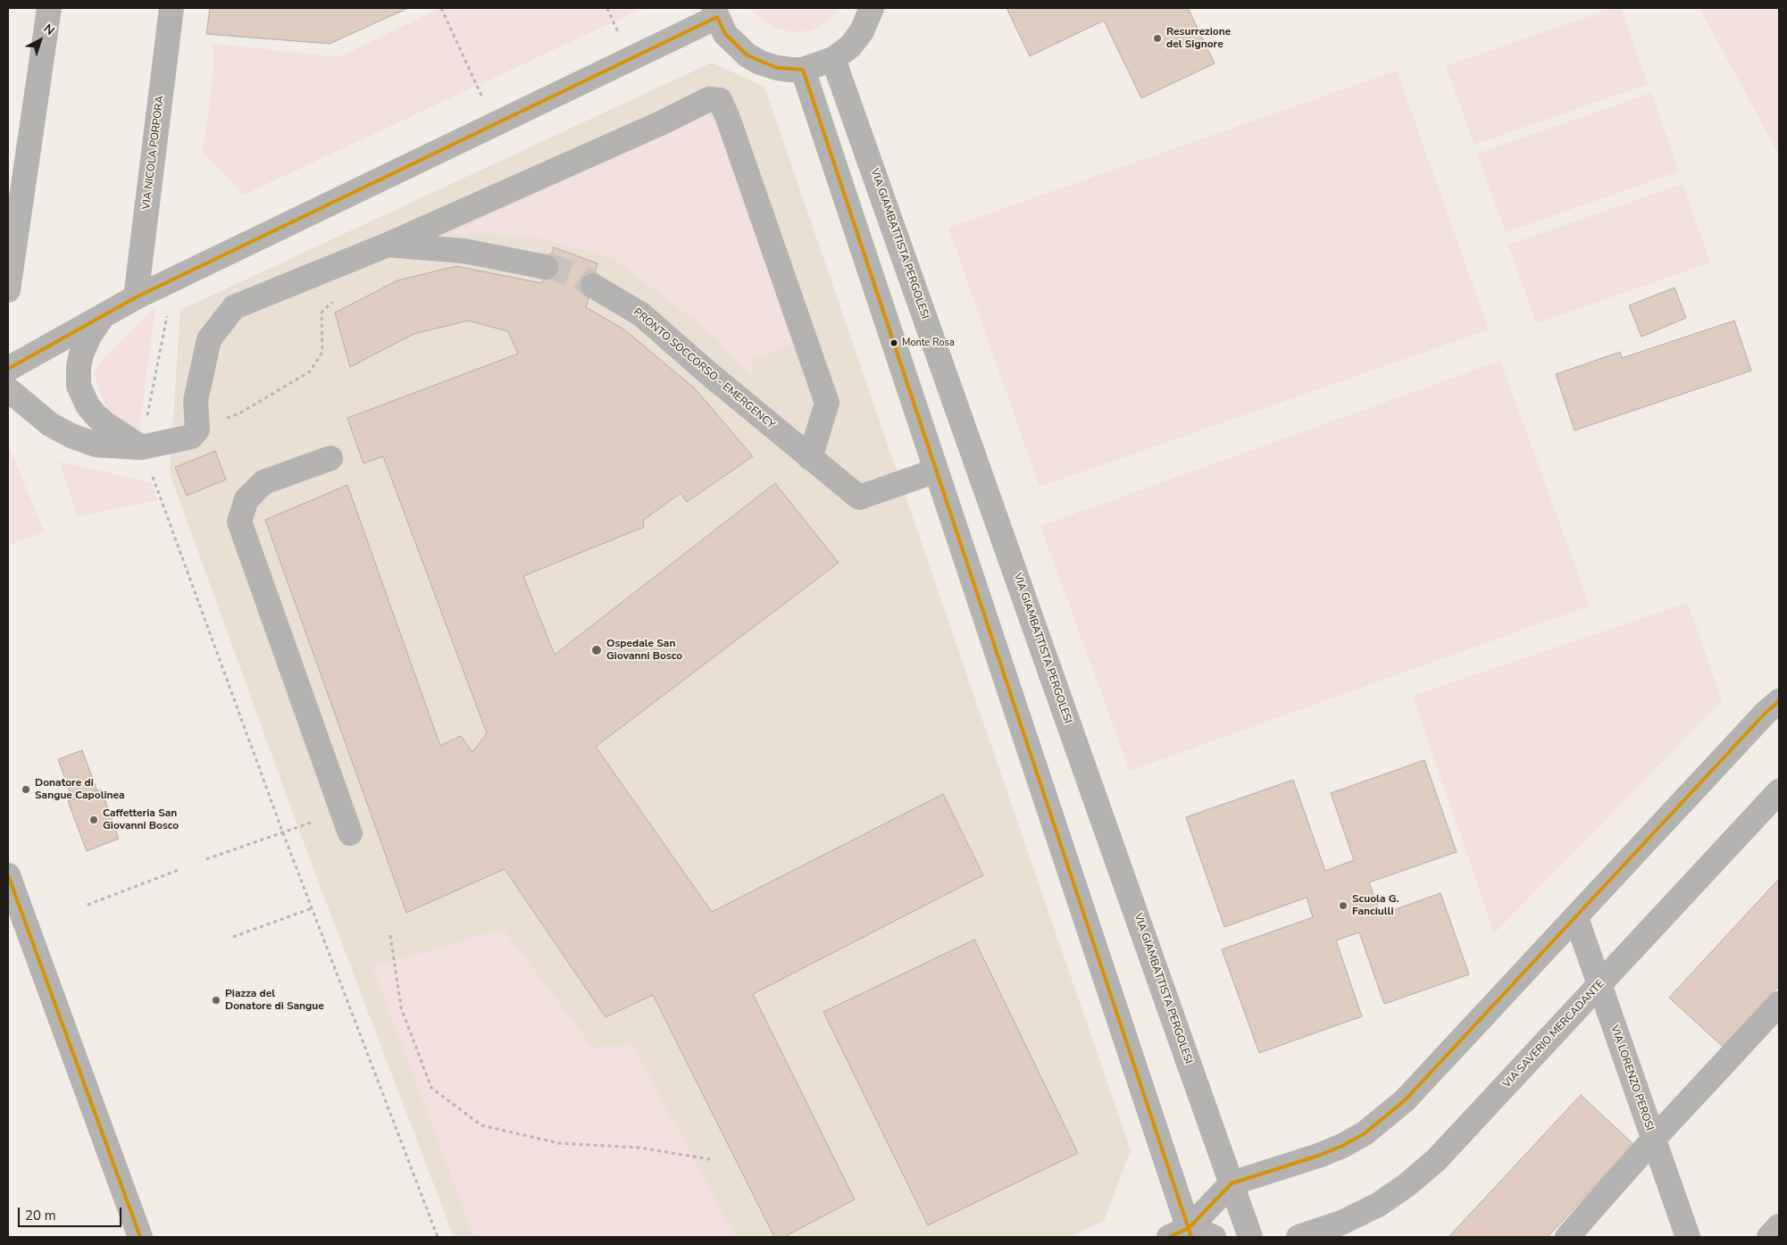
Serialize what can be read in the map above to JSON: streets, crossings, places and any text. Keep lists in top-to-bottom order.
{
  "streets": {
    "street": [
      "VIA NICOLA PORPORA",
      "VIA GIAMBATTISTA PERGOLESI",
      "PRONTO SOCCORSO - EMERGENCY",
      "VIA SAVERIO MERCADANTE",
      "VIA LORENZO PEROSI"
    ]
  },
  "crossings": [
    ["VIA SAVERIO MERCADANTE", "VIA LORENZO PEROSI"]
  ],
  "places": [
    "Resurrezione del Signore",
    "Monte Rosa",
    "Ospedale San Giovanni Bosco",
    "Donatore di Sangue Capolinea",
    "Caffetteria San Giovanni Bosco",
    "Scuola G. Fanciulli",
    "Piazza del Donatore di Sangue"
  ],
  "scale_bar": "20 m",
  "north": "top right"
}
